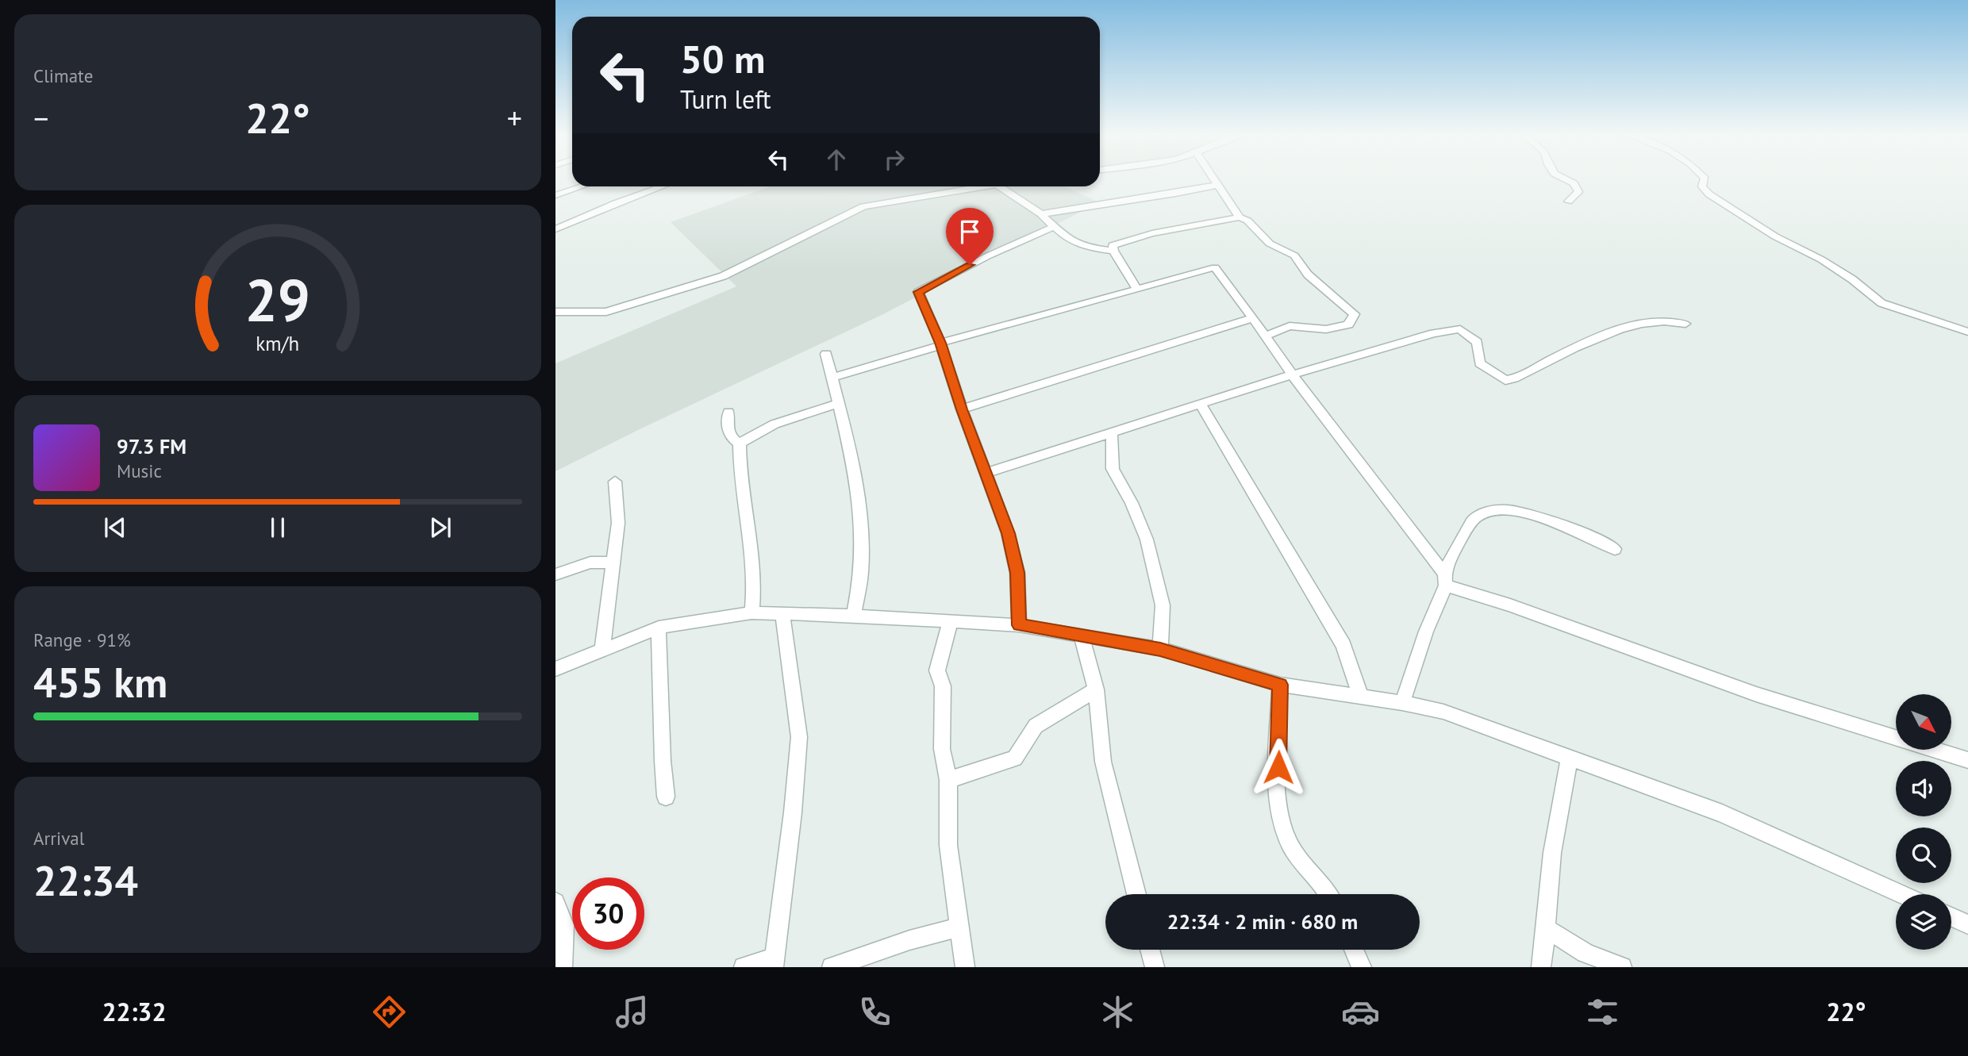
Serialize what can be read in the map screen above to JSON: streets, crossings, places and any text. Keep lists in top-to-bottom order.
{
  "north": "bottom right",
  "page": {
    "tile": [
      "Climate",
      ["Range · 91%", "455 km"],
      ["Arrival", "22:34"]
    ],
    "turn": ["50 m", "Turn left"],
    "heat": ["−", "22°", "+"],
    "song": ["97.3 FM", "Music"],
    "limit": "30",
    "trip": "22:34 · 2 min · 680 m",
    "tabs": ["22:32", "22°"],
    "gauge": ["29", "km/h"]
  }
}
